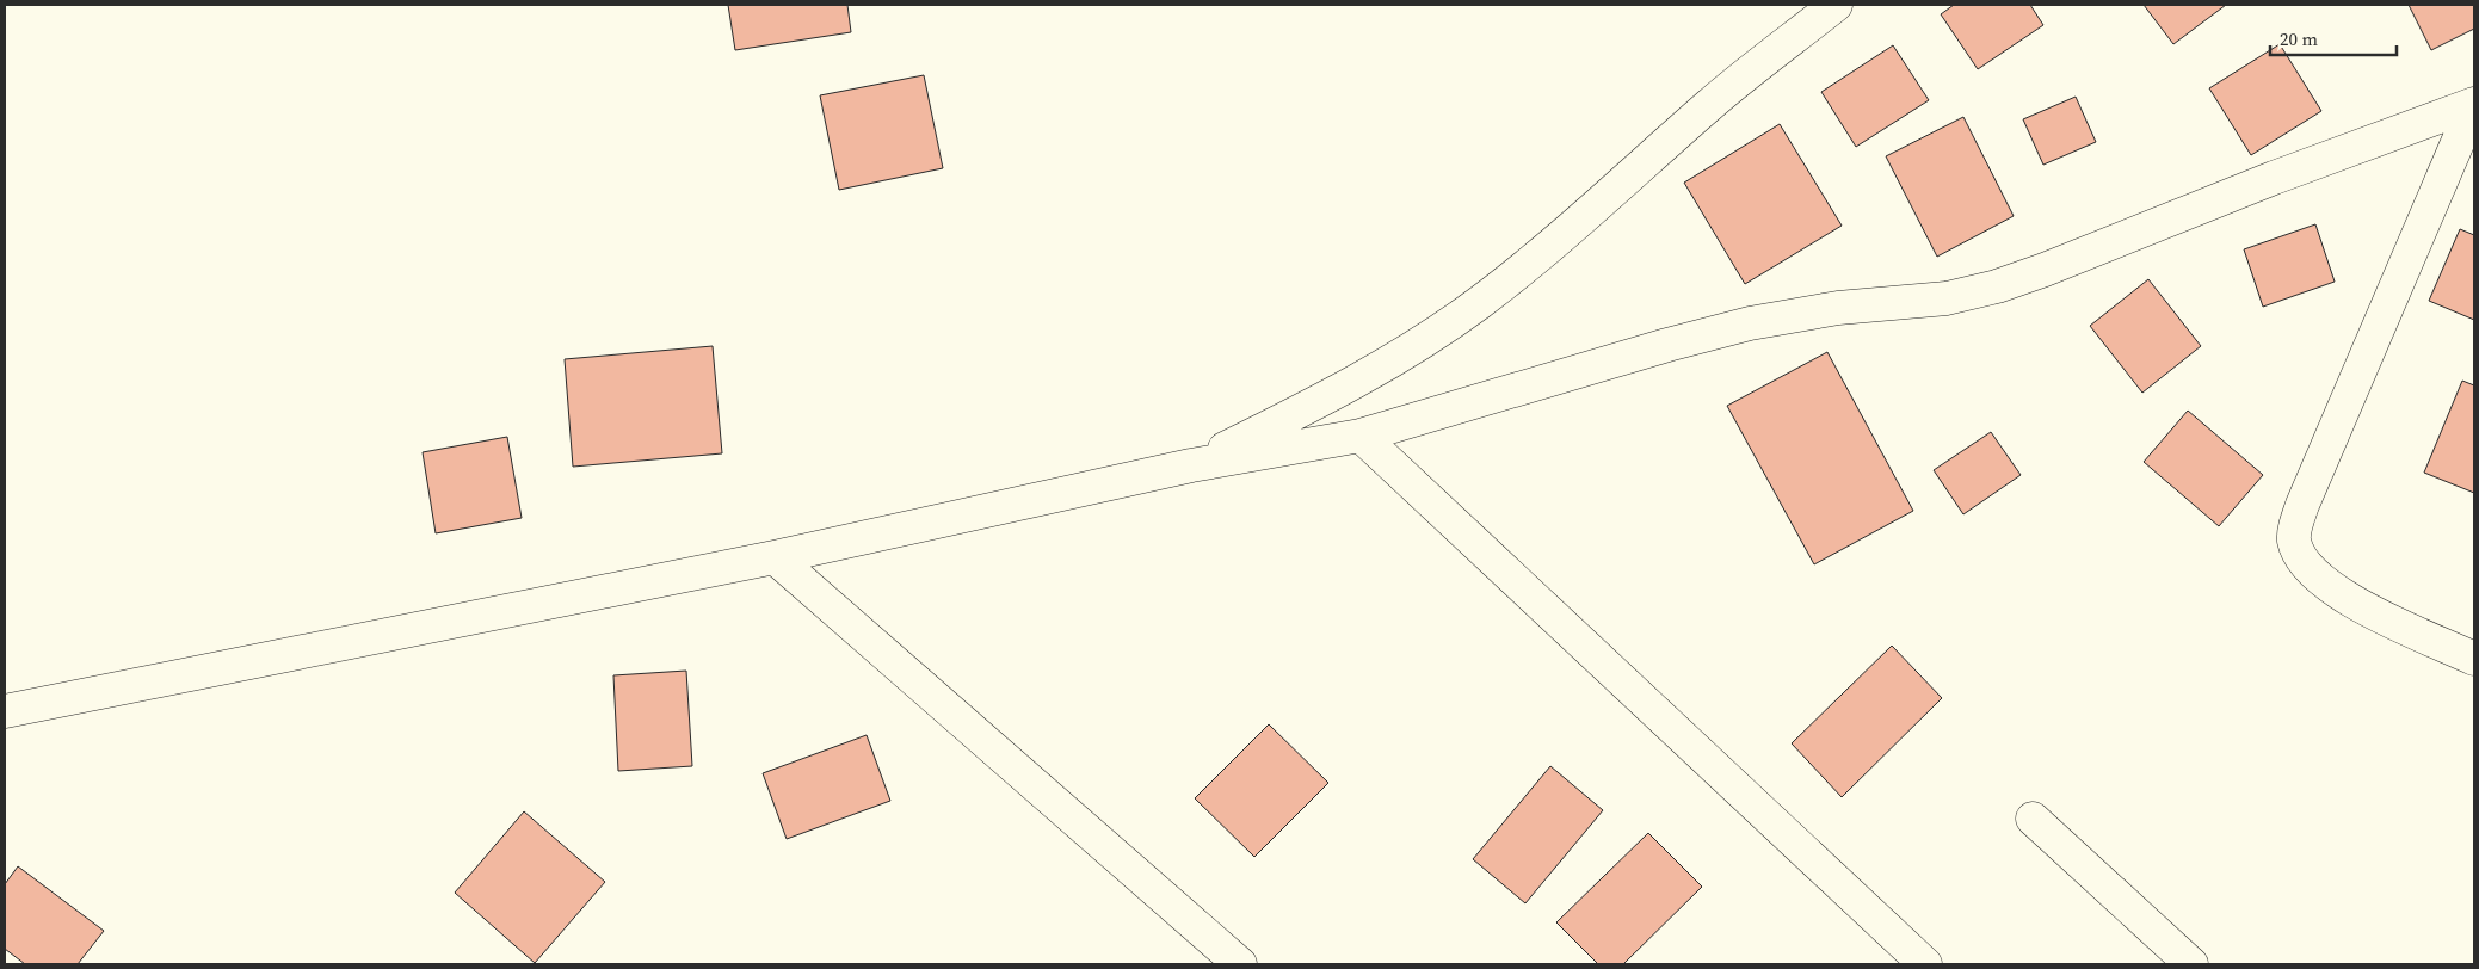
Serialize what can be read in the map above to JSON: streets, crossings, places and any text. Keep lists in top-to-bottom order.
{
  "scale_bar": "20 m"
}
